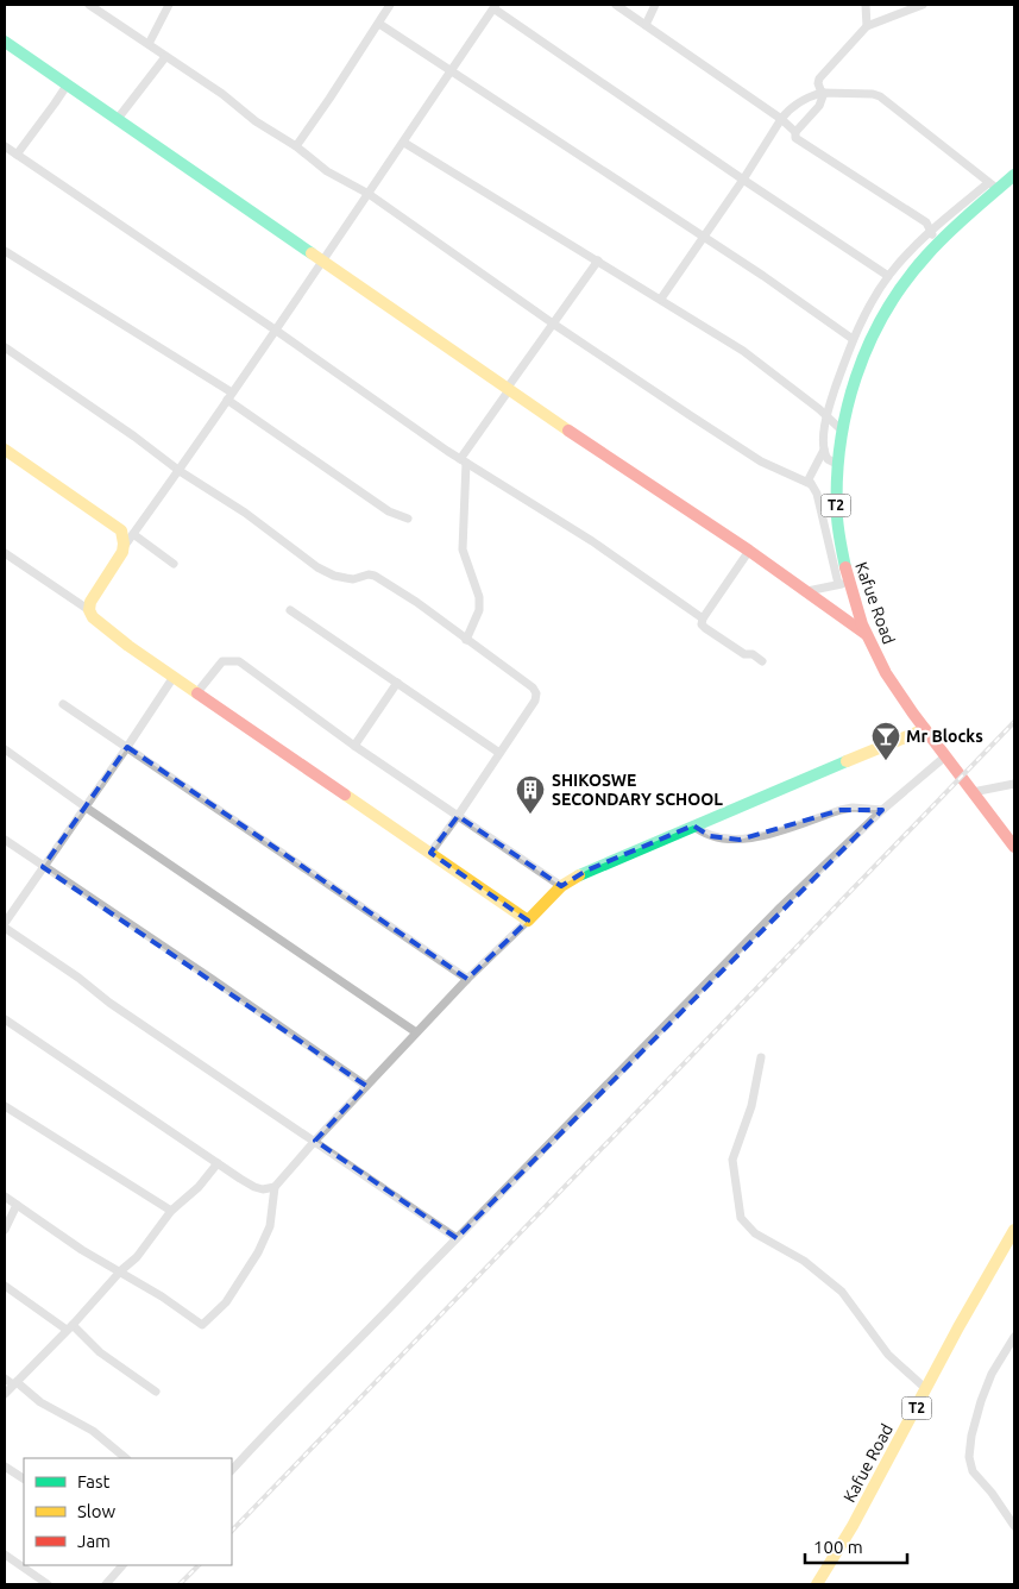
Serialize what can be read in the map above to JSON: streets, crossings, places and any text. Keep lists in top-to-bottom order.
{
  "streets": {
    "main road": ["T2", "Kafue Road"]
  },
  "places": {
    "bar": ["Mr Blocks"],
    "building": ["SHIKOSWE SECONDARY SCHOOL"]
  },
  "legend": ["Fast", "Slow", "Jam"],
  "scale_bar": "100 m"
}
